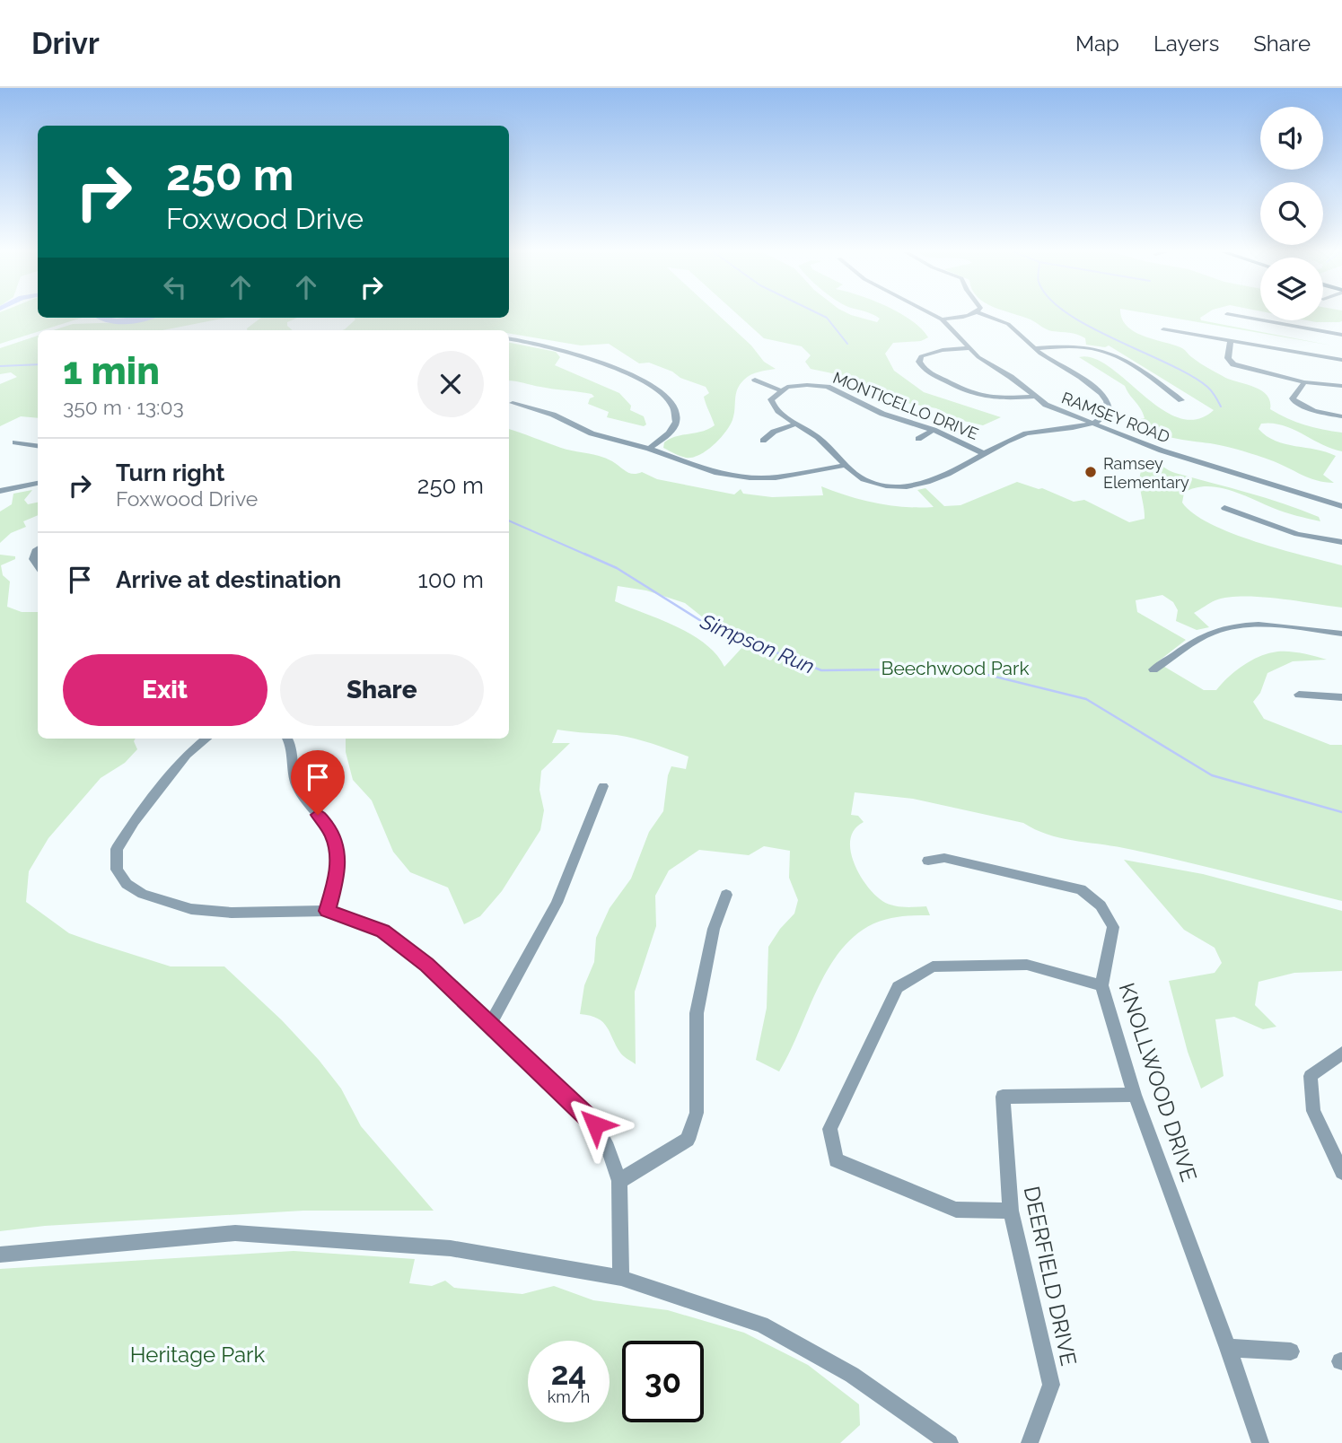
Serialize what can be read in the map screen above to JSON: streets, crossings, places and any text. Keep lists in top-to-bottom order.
{
  "streets": {
    "street": [
      "MONTICELLO DRIVE",
      "RAMSEY ROAD",
      "KNOLLWOOD DRIVE",
      "DEERFIELD DRIVE"
    ]
  },
  "crossings": [
    ["MONTICELLO DRIVE", "RAMSEY ROAD"],
    ["KNOLLWOOD DRIVE", "DEERFIELD DRIVE"]
  ],
  "water": ["Simpson Run"],
  "parks": ["Beechwood Park", "Heritage Park"],
  "places": ["Ramsey Elementary"],
  "page": {
    "header": "Drivr",
    "nav": ["Map", "Layers", "Share"],
    "turn": ["250 m", "Foxwood Drive"],
    "heading": ["1 min", "350 m · 13:03"],
    "list": [
      {
        "name": "Turn right",
        "note": "Foxwood Drive",
        "value": "250 m"
      },
      {
        "name": "Arrive at destination",
        "value": "100 m"
      }
    ],
    "buttons": ["Exit", "Share"],
    "speed": "24 km/h",
    "limit": "30"
  }
}
